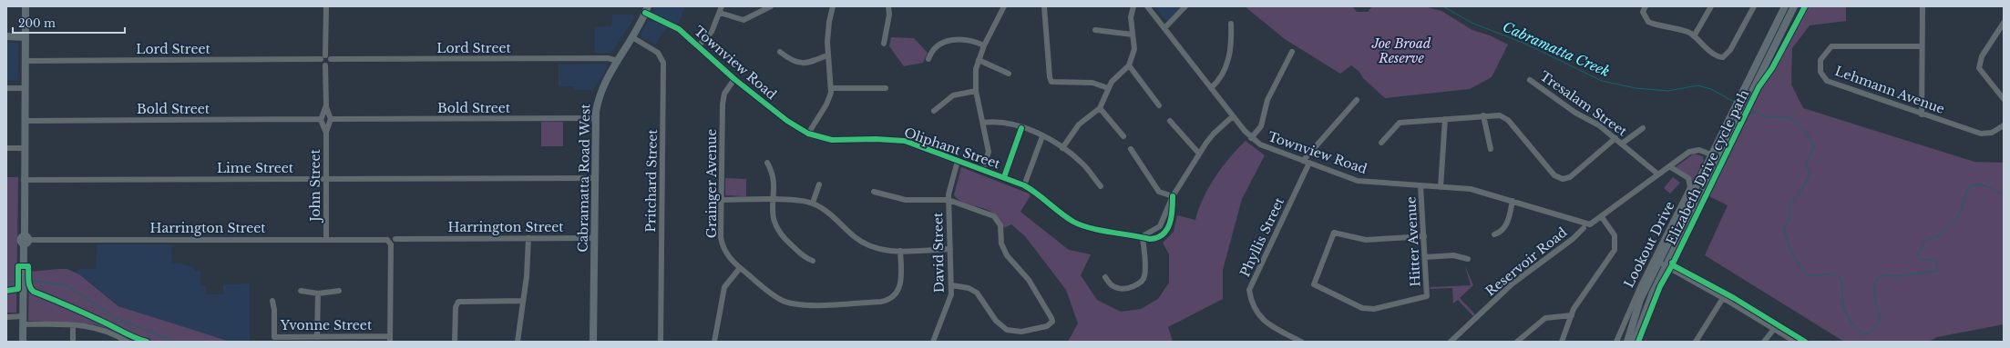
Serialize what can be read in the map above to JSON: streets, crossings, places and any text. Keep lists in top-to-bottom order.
{
  "streets": {
    "main road": ["Cabramatta Road West"],
    "street": [
      "Lord Street",
      "Townview Road",
      "Lehmann Avenue",
      "Tresalam Street",
      "Bold Street",
      "Oliphant Street",
      "Lime Street",
      "Pritchard Street",
      "Grainger Avenue",
      "John Street",
      "Harrington Street",
      "Phyllis Street",
      "Hitter Avenue",
      "Lookout Drive",
      "David Street",
      "Reservoir Road",
      "Yvonne Street"
    ],
    "cycle path": ["Elizabeth Drive cycle path"]
  },
  "crossings": [
    ["Lord Street", "Cabramatta Road West"],
    ["Townview Road", "Oliphant Street"],
    ["Townview Road", "Cabramatta Road West"],
    ["Townview Road", "Grainger Avenue"],
    ["Townview Road", "Phyllis Street"],
    ["Townview Road", "Hitter Avenue"],
    ["Townview Road", "Reservoir Road"],
    ["Tresalam Street", "Reservoir Road"],
    ["Bold Street", "Cabramatta Road West"],
    ["Bold Street", "John Street"],
    ["Oliphant Street", "David Street"],
    ["Lime Street", "Cabramatta Road West"],
    ["Lime Street", "John Street"],
    ["Cabramatta Road West", "Pritchard Street"],
    ["Cabramatta Road West", "Harrington Street"],
    ["John Street", "Harrington Street"],
    ["Lookout Drive", "Reservoir Road"]
  ],
  "water": ["Cabramatta Creek"],
  "parks": ["Joe Broad Reserve"],
  "scale_bar": "200 m"
}
